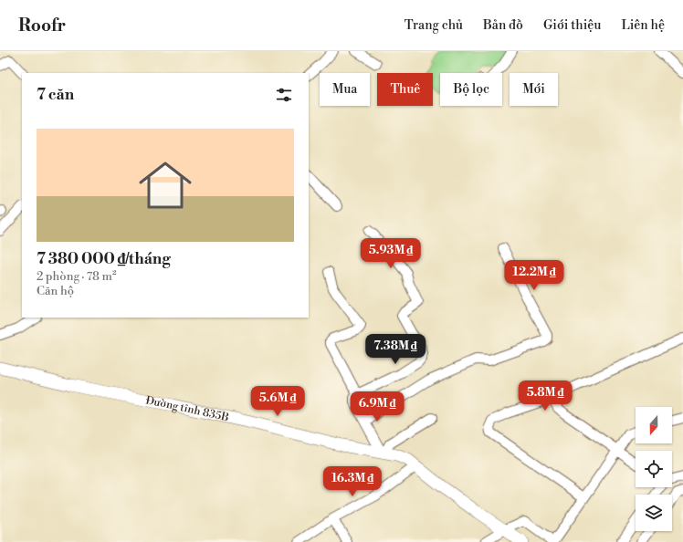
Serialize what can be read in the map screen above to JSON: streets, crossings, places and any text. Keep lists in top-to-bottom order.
{
  "streets": {
    "main road": ["Đường tỉnh 835B"]
  },
  "north": "bottom",
  "page": {
    "header": "Roofr",
    "nav": [
      "Trang chủ",
      "Bản đồ",
      "Giới thiệu",
      "Liên hệ"
    ],
    "chip": [
      "Mua",
      "Thuê",
      "Bộ lọc",
      "Mới"
    ],
    "heading": "7 căn",
    "list": [
      {
        "name": "7 380 000 ₫/tháng",
        "note": "2 phòng · 78 m² · Căn hộ"
      }
    ],
    "price": [
      "5.93M ₫",
      "12.2M ₫",
      "7.38M ₫",
      "5.8M ₫",
      "5.6M ₫",
      "6.9M ₫",
      "16.3M ₫"
    ]
  }
}
